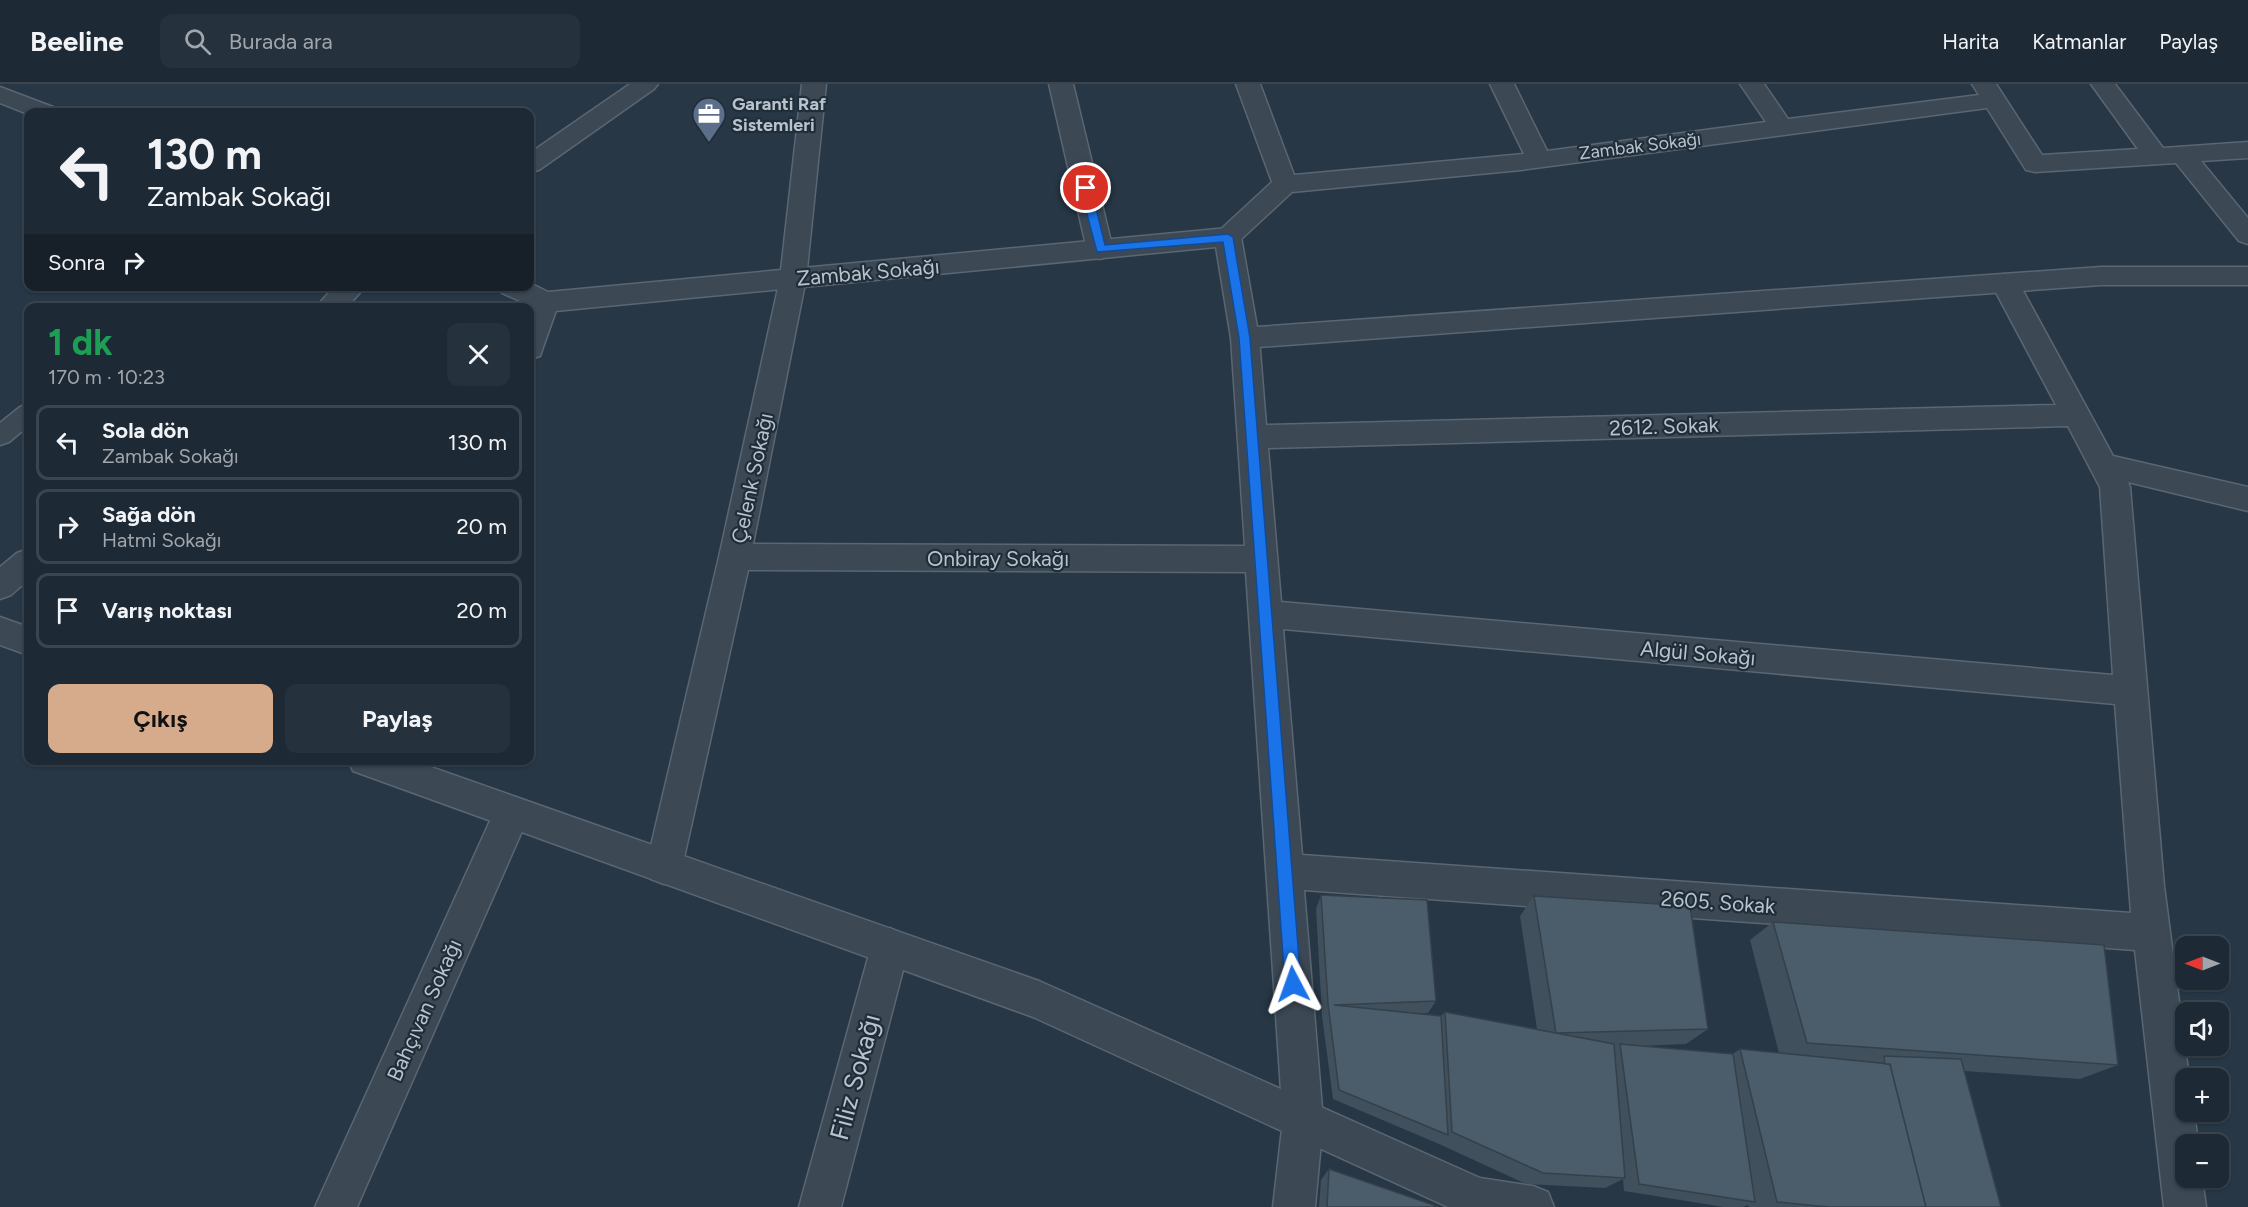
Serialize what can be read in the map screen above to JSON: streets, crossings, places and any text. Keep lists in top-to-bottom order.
{
  "streets": {
    "street": [
      "Zambak Sokağı",
      "2612. Sokak",
      "Çelenk Sokağı",
      "Onbiray Sokağı",
      "Algül Sokağı",
      "2605. Sokak",
      "Bahçıvan Sokağı",
      "Filiz Sokağı"
    ]
  },
  "crossings": [
    ["Zambak Sokağı", "Çelenk Sokağı"],
    ["Çelenk Sokağı", "Onbiray Sokağı"]
  ],
  "places": {
    "office": ["Garanti Raf Sistemleri"]
  },
  "north": "left",
  "page": {
    "header": "Beeline",
    "search": "Burada ara",
    "nav": ["Harita", "Katmanlar", "Paylaş"],
    "turn": ["130 m", "Zambak Sokağı"],
    "then": "Sonra",
    "heading": ["1 dk", "170 m · 10:23"],
    "list": [
      {
        "name": "Sola dön",
        "note": "Zambak Sokağı",
        "value": "130 m"
      },
      {
        "name": "Sağa dön",
        "note": "Hatmi Sokağı",
        "value": "20 m"
      },
      {
        "name": "Varış noktası",
        "value": "20 m"
      }
    ],
    "buttons": ["Çıkış", "Paylaş"],
    "map_buttons": ["+", "−"]
  }
}
